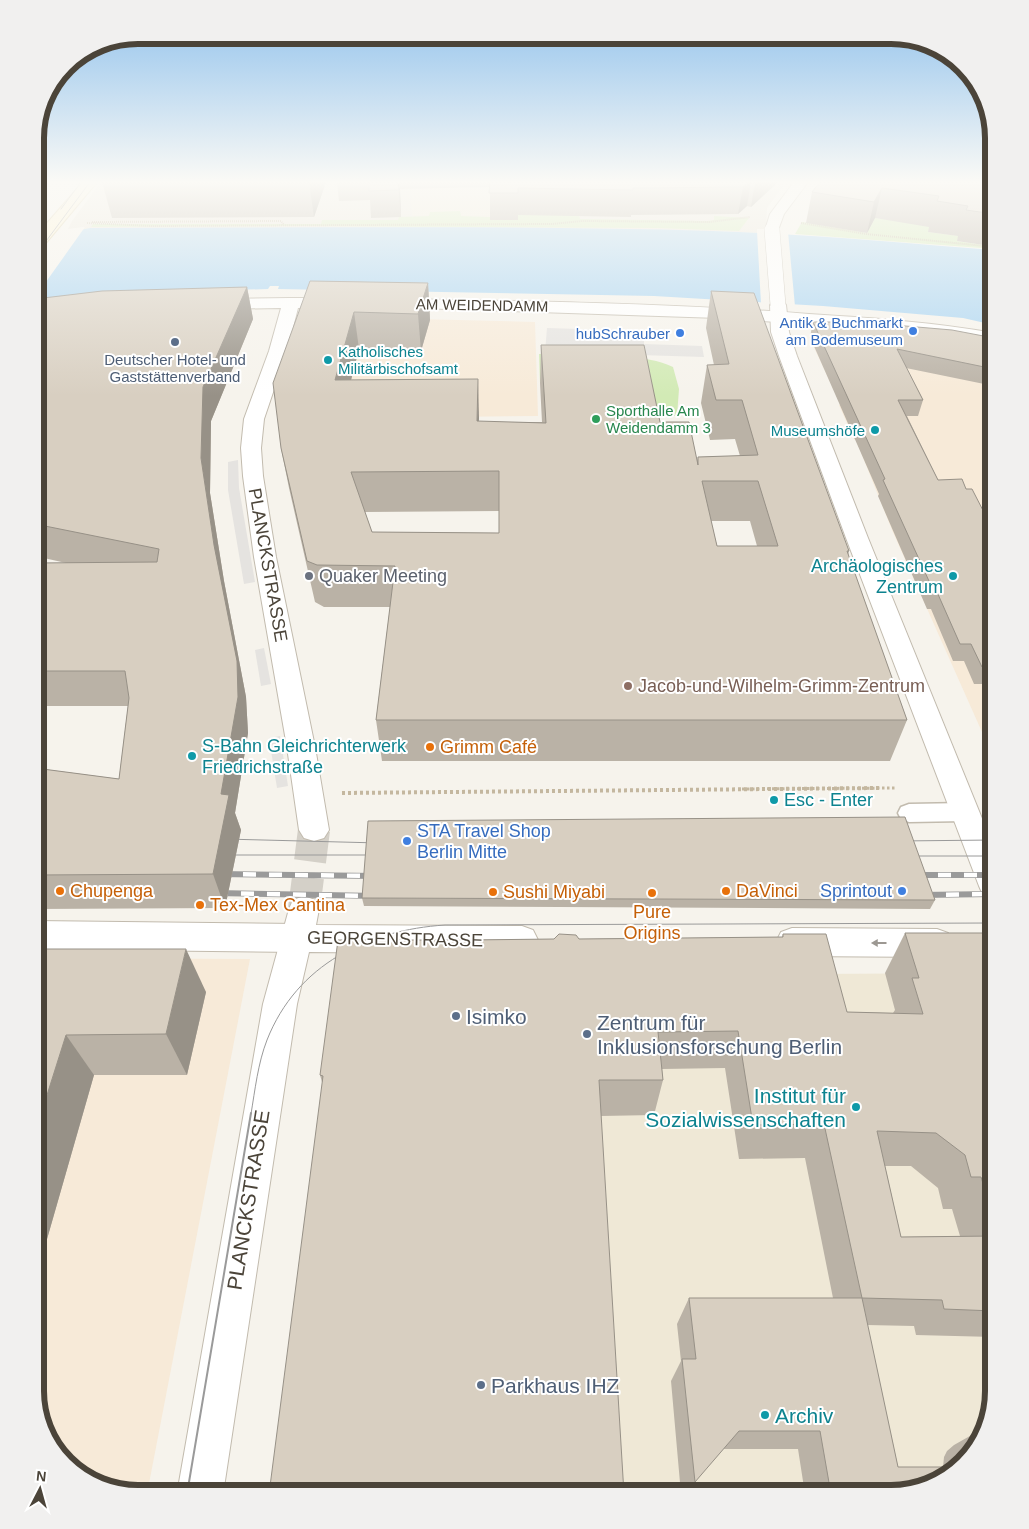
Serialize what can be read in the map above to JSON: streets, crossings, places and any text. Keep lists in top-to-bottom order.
{
  "streets": {
    "street": ["AM WEIDENDAMM", "PLANCKSTRASSE", "GEORGENSTRASSE"]
  },
  "crossings": [
    ["PLANCKSTRASSE", "GEORGENSTRASSE"]
  ],
  "places": [
    "Antik & Buchmarkt am Bodemuseum",
    "hubSchrauber",
    "Deutscher Hotel- und Gaststättenverband",
    "Katholisches Militärbischofsamt",
    "Sporthalle Am Weidendamm 3",
    "Museumshöfe",
    "Quaker Meeting",
    "Archäologisches Zentrum",
    "Jacob-und-Wilhelm-Grimm-Zentrum",
    "Grimm Café",
    "S-Bahn Gleichrichterwerk Friedrichstraße",
    "Esc - Enter",
    "STA Travel Shop Berlin Mitte",
    "Chupenga",
    "DaVinci",
    "Sprintout",
    "Sushi Miyabi",
    "Pure Origins",
    "Tex-Mex Cantina",
    "Isimko",
    "Zentrum für Inklusionsforschung Berlin",
    "Institut für Sozialwissenschaften",
    "Parkhaus IHZ",
    "Archiv"
  ],
  "north": "top"
}
